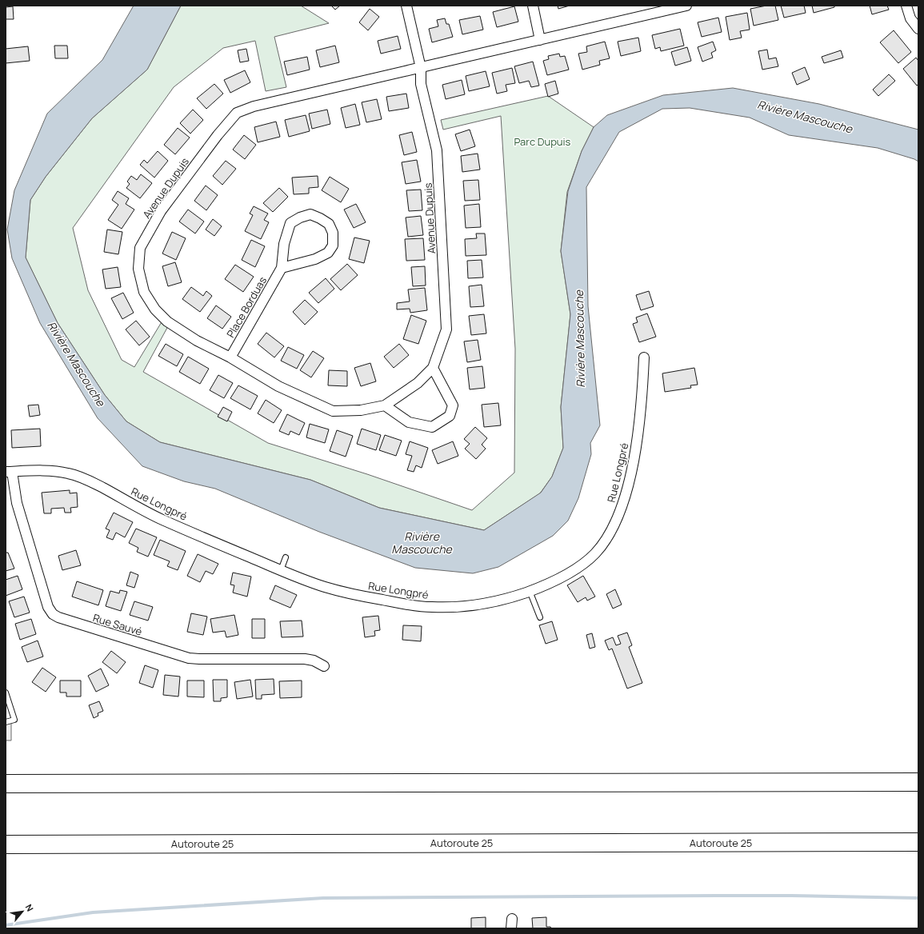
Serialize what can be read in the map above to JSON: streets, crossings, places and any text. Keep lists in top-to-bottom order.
{
  "streets": {
    "highway": ["Autoroute 25"],
    "street": [
      "Avenue Dupuis",
      "Place Borduas",
      "Rue Longpré",
      "Rue Sauvé"
    ]
  },
  "crossings": [
    ["Avenue Dupuis", "Place Borduas"],
    ["Rue Longpré", "Rue Sauvé"]
  ],
  "water": ["Rivière Mascouche"],
  "parks": ["Parc Dupuis"],
  "north": "top right"
}
